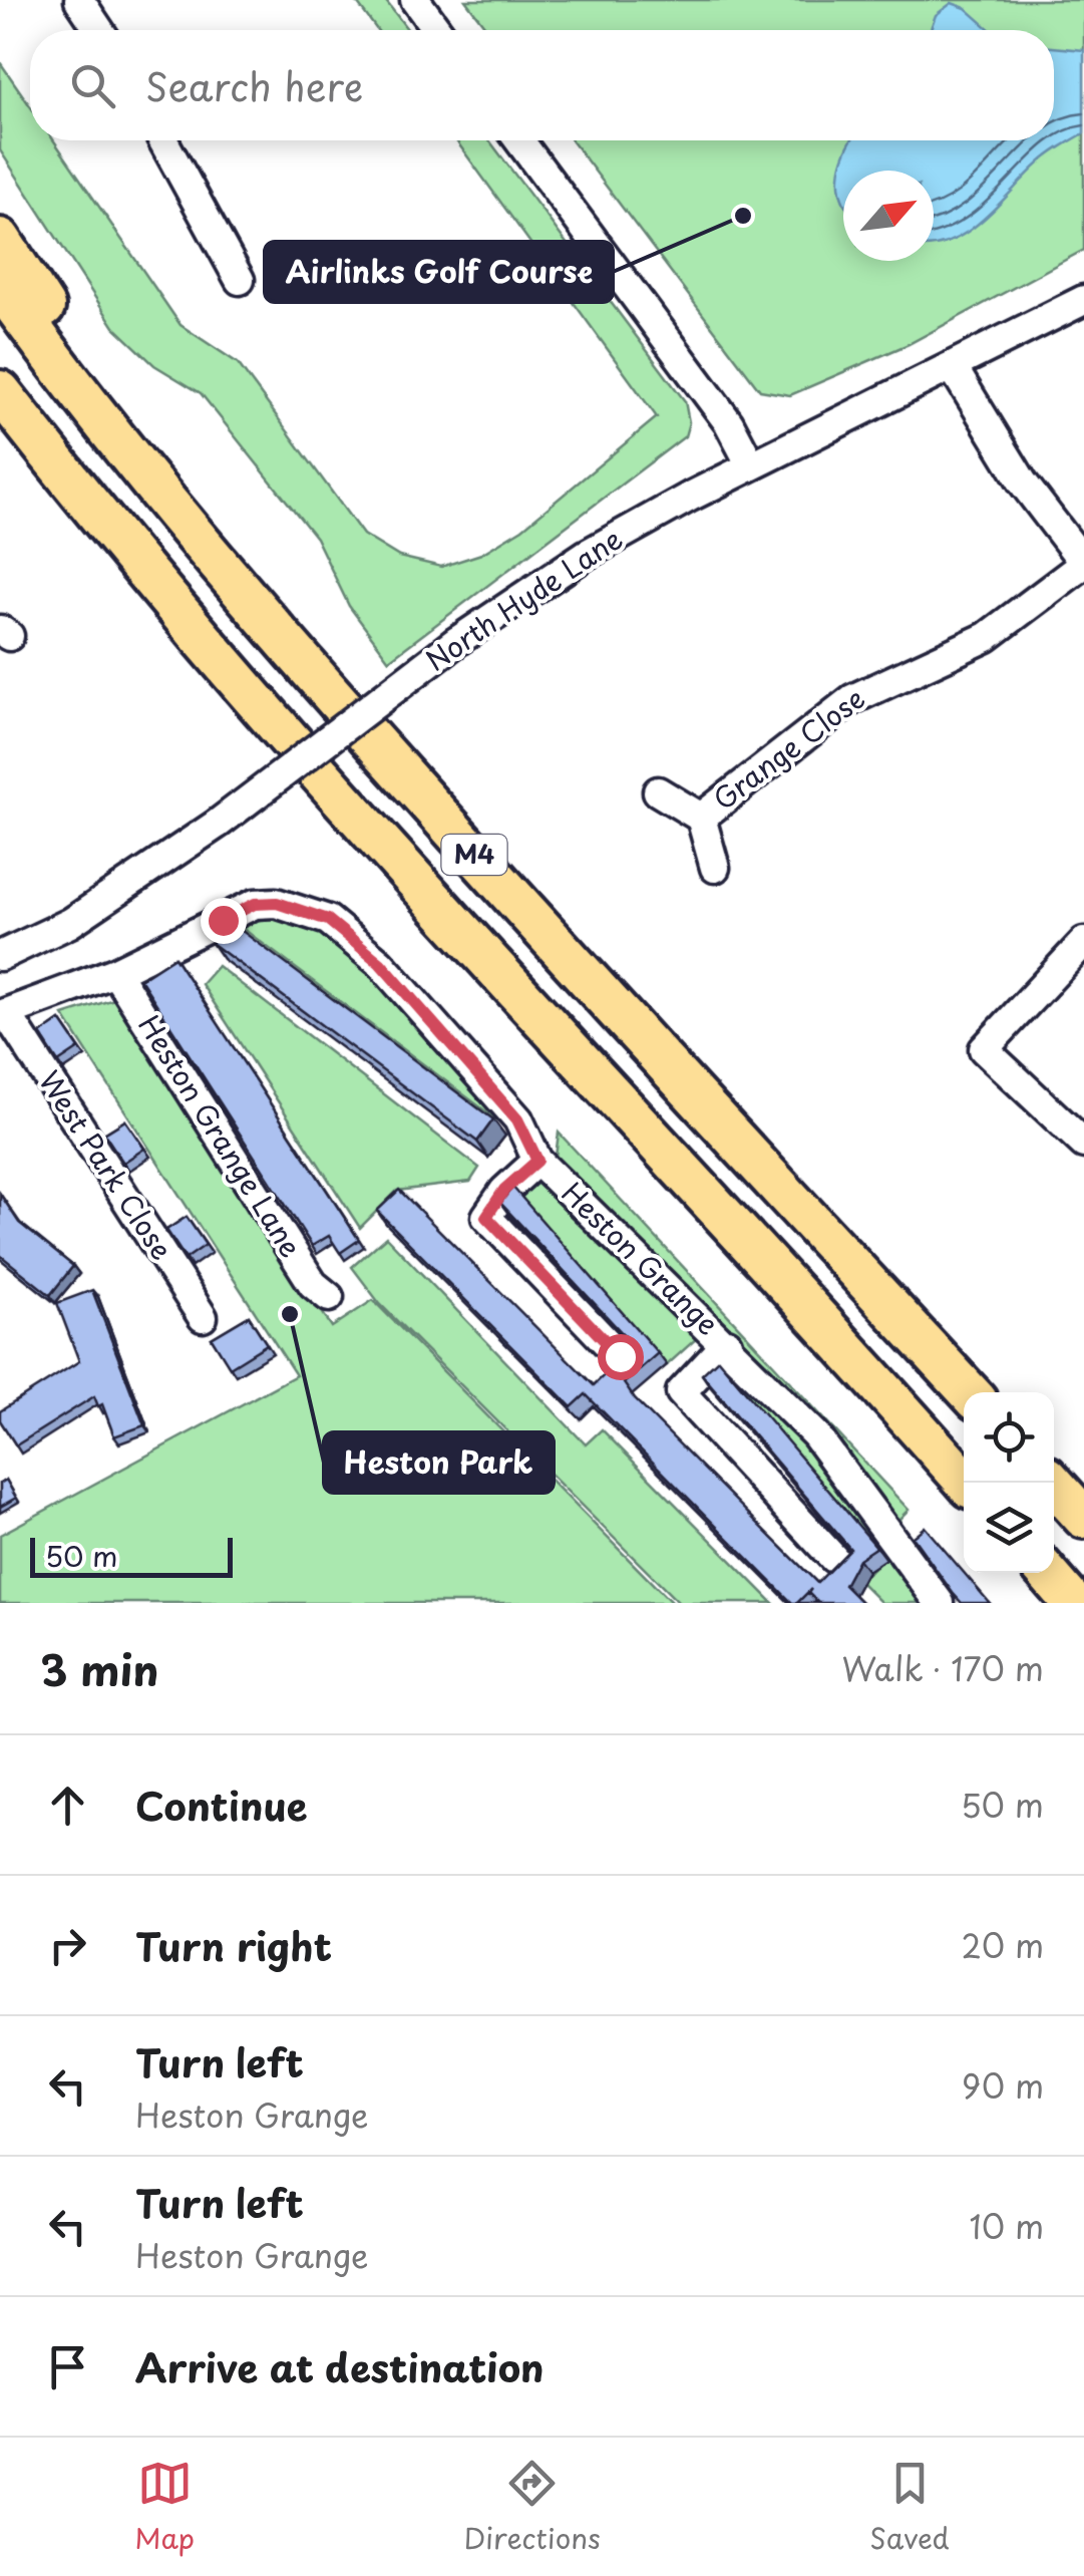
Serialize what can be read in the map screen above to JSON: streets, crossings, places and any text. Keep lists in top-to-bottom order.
{
  "streets": {
    "highway": ["M4"],
    "street": [
      "North Hyde Lane",
      "Grange Close",
      "Heston Grange Lane",
      "West Park Close",
      "Heston Grange"
    ]
  },
  "crossings": [
    ["Heston Grange Lane", "Heston Grange"],
    ["West Park Close", "Heston Grange"]
  ],
  "places": ["Airlinks Golf Course", "Heston Park"],
  "scale_bar": "50 m",
  "north": "top right",
  "page": {
    "search": "Search here",
    "scale": "50 m",
    "heading": ["3 min", "Walk · 170 m"],
    "list": [
      ["Continue", "50 m"],
      ["Turn right", "20 m"],
      ["Turn left", "Heston Grange", "90 m"],
      ["Turn left", "Heston Grange", "10 m"],
      "Arrive at destination"
    ],
    "nav": ["Map", "Directions", "Saved"]
  }
}
